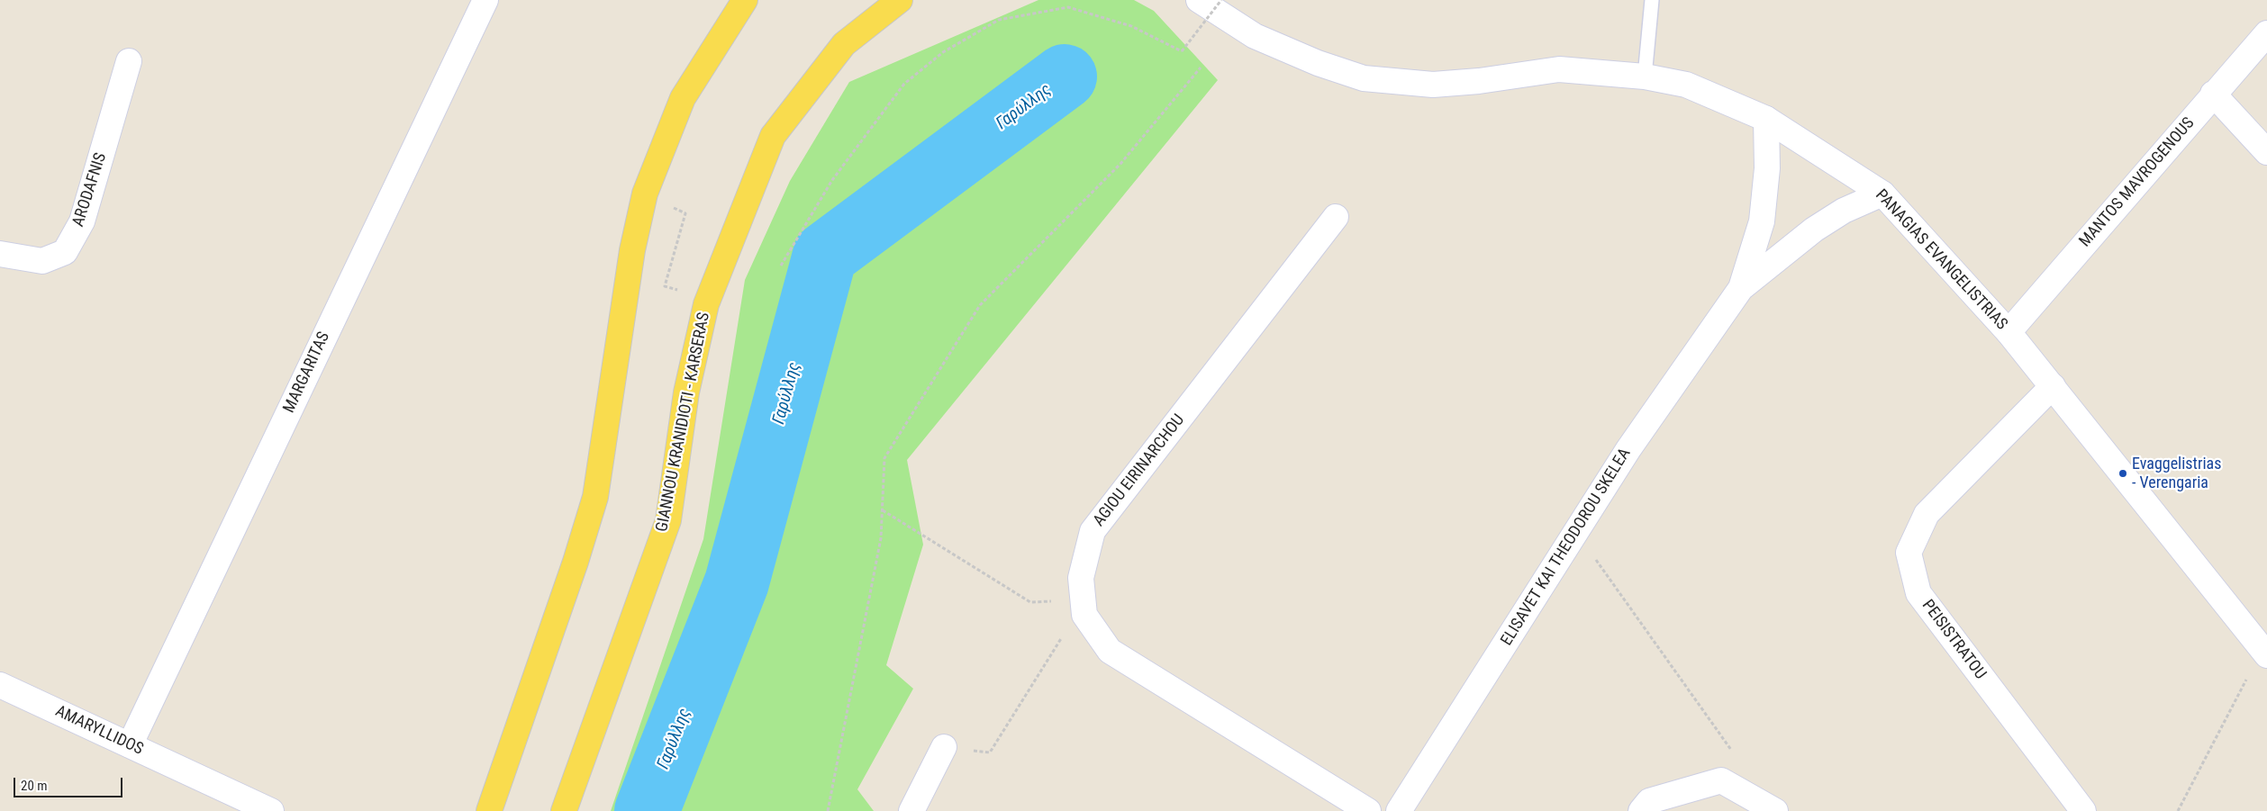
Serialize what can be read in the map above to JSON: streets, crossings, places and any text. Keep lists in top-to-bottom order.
{
  "streets": {
    "main road": ["GIANNOU KRANIDIOTI - KARSERAS"],
    "street": [
      "MANTOS MAVROGENOUS",
      "ARODAFNIS",
      "PANAGIAS EVANGELISTRIAS",
      "MARGARITAS",
      "AGIOU EIRINARCHOU",
      "ELISAVET KAI THEODOROU SKELEA",
      "PEISISTRATOU",
      "AMARYLLIDOS"
    ]
  },
  "crossings": [
    ["MANTOS MAVROGENOUS", "PANAGIAS EVANGELISTRIAS"],
    ["PANAGIAS EVANGELISTRIAS", "ELISAVET KAI THEODOROU SKELEA"],
    ["PANAGIAS EVANGELISTRIAS", "PEISISTRATOU"],
    ["MARGARITAS", "AMARYLLIDOS"]
  ],
  "water": ["Γαρύλλης"],
  "places": ["Evaggelistrias - Verengaria"],
  "scale_bar": "20 m"
}
